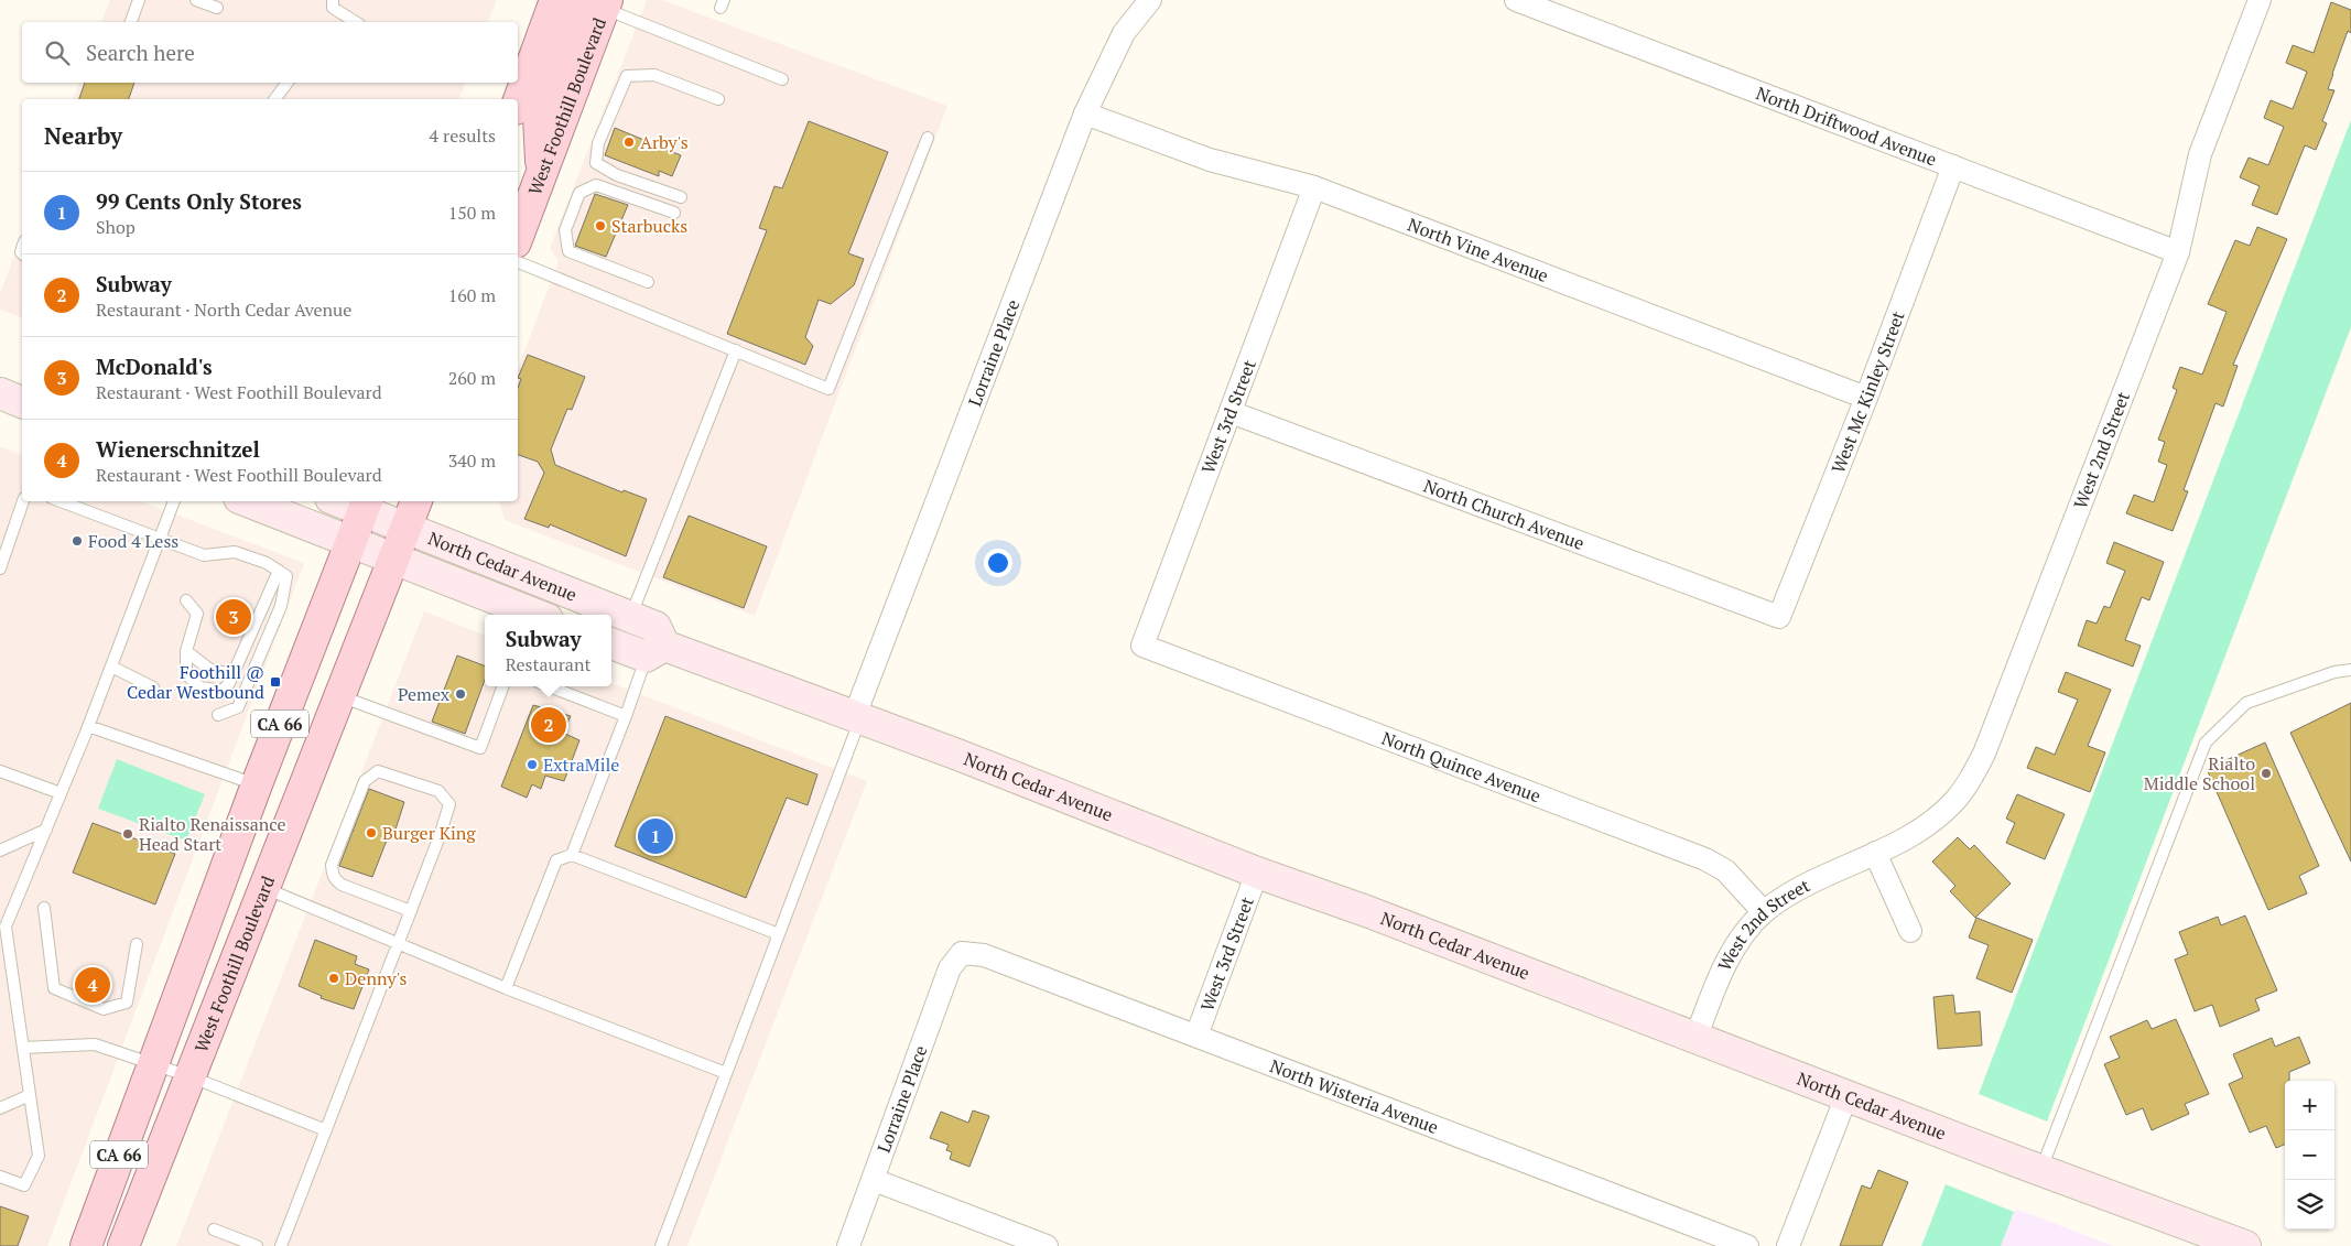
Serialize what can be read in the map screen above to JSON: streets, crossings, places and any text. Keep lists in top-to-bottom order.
{
  "streets": {
    "main road": ["West Foothill Boulevard", "North Cedar Avenue", "CA 66"],
    "street": [
      "North Driftwood Avenue",
      "North Vine Avenue",
      "Lorraine Place",
      "West Mc Kinley Street",
      "West 3rd Street",
      "West 2nd Street",
      "North Church Avenue",
      "North Quince Avenue",
      "North Wisteria Avenue"
    ]
  },
  "crossings": [
    ["West Foothill Boulevard", "North Cedar Avenue"],
    ["North Driftwood Avenue", "West Mc Kinley Street"],
    ["North Driftwood Avenue", "West 2nd Street"],
    ["North Vine Avenue", "Lorraine Place"],
    ["North Vine Avenue", "West Mc Kinley Street"],
    ["North Vine Avenue", "West 3rd Street"],
    ["Lorraine Place", "North Cedar Avenue"],
    ["Lorraine Place", "North Wisteria Avenue"],
    ["West Mc Kinley Street", "North Church Avenue"],
    ["West 3rd Street", "North Church Avenue"],
    ["West 3rd Street", "North Cedar Avenue"],
    ["West 3rd Street", "North Quince Avenue"],
    ["West 3rd Street", "North Wisteria Avenue"],
    ["West 2nd Street", "North Cedar Avenue"],
    ["West 2nd Street", "North Quince Avenue"],
    ["North Cedar Avenue", "CA 66"]
  ],
  "places": {
    "other": [
      "Arby's",
      "Starbucks",
      "Food 4 Less",
      "Pemex",
      "ExtraMile",
      "Rialto Middle School",
      "Burger King",
      "Rialto Renaissance Head Start",
      "Denny's"
    ],
    "transit": ["Foothill @ Cedar Westbound"]
  },
  "page": {
    "search": "Search here",
    "heading": ["Nearby", "4 results"],
    "list": [
      {
        "mark": "1",
        "name": "99 Cents Only Stores",
        "note": "Shop",
        "value": "150 m"
      },
      {
        "mark": "2",
        "name": "Subway",
        "note": "Restaurant · North Cedar Avenue",
        "value": "160 m"
      },
      {
        "mark": "3",
        "name": "McDonald's",
        "note": "Restaurant · West Foothill Boulevard",
        "value": "260 m"
      },
      {
        "mark": "4",
        "name": "Wienerschnitzel",
        "note": "Restaurant · West Foothill Boulevard",
        "value": "340 m"
      }
    ],
    "pins": [
      "3",
      "2",
      "1",
      "4"
    ],
    "popup": ["Subway", "Restaurant"],
    "map_buttons": ["+", "−"]
  }
}
